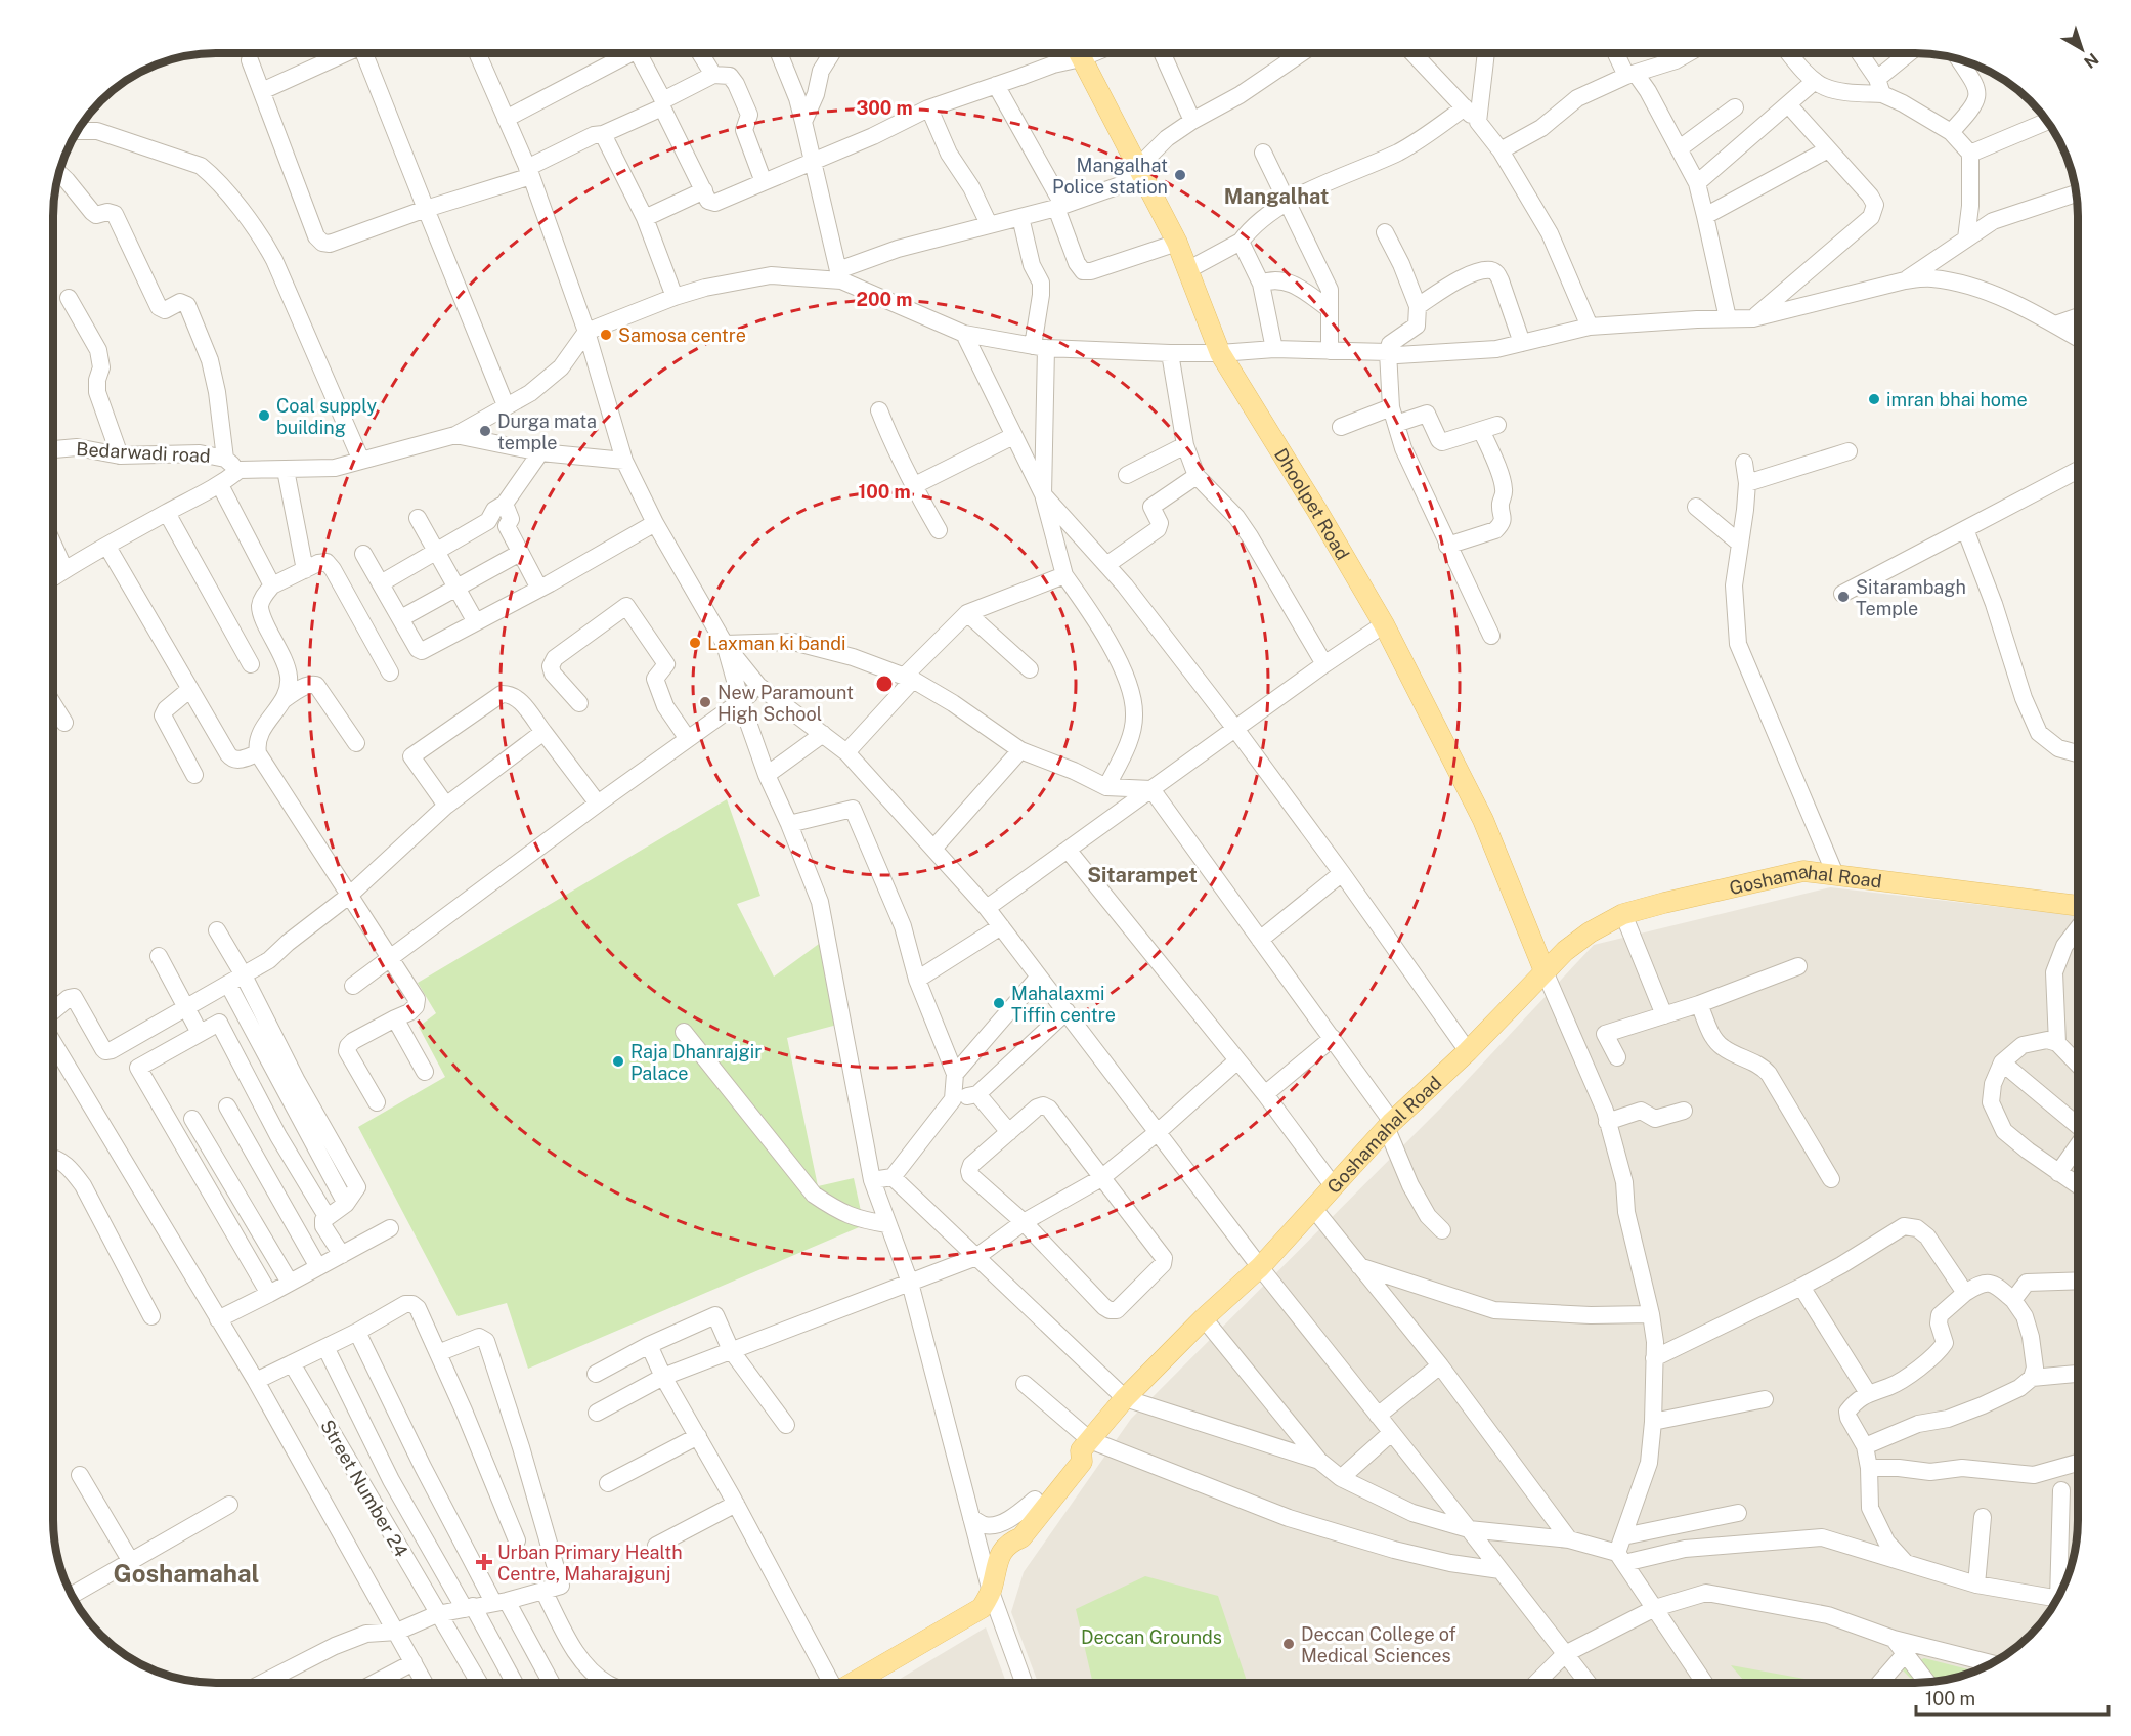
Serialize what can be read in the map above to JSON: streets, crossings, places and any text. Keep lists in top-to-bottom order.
{
  "streets": {
    "main road": ["Dhoolpet Road", "Goshamahal Road"],
    "street": ["Bedarwadi road", "Street Number 24"]
  },
  "crossings": [
    ["Dhoolpet Road", "Goshamahal Road"]
  ],
  "districts": ["Mangalhat", "Sitarampet", "Goshamahal"],
  "parks": ["Deccan Grounds"],
  "places": {
    "other": [
      "Mangalhat Police station",
      "Samosa centre",
      "imran bhai home",
      "Coal supply building",
      "Durga mata temple",
      "Sitarambagh Temple",
      "Laxman ki bandi",
      "New Paramount High School",
      "Mahalaxmi Tiffin centre",
      "Raja Dhanrajgir Palace",
      "Deccan College of Medical Sciences"
    ],
    "health": ["Urban Primary Health Centre, Maharajgunj"]
  },
  "scale_bar": "100 m",
  "north": "bottom right",
  "rings": ["300 m", "200 m", "100 m"]
}
